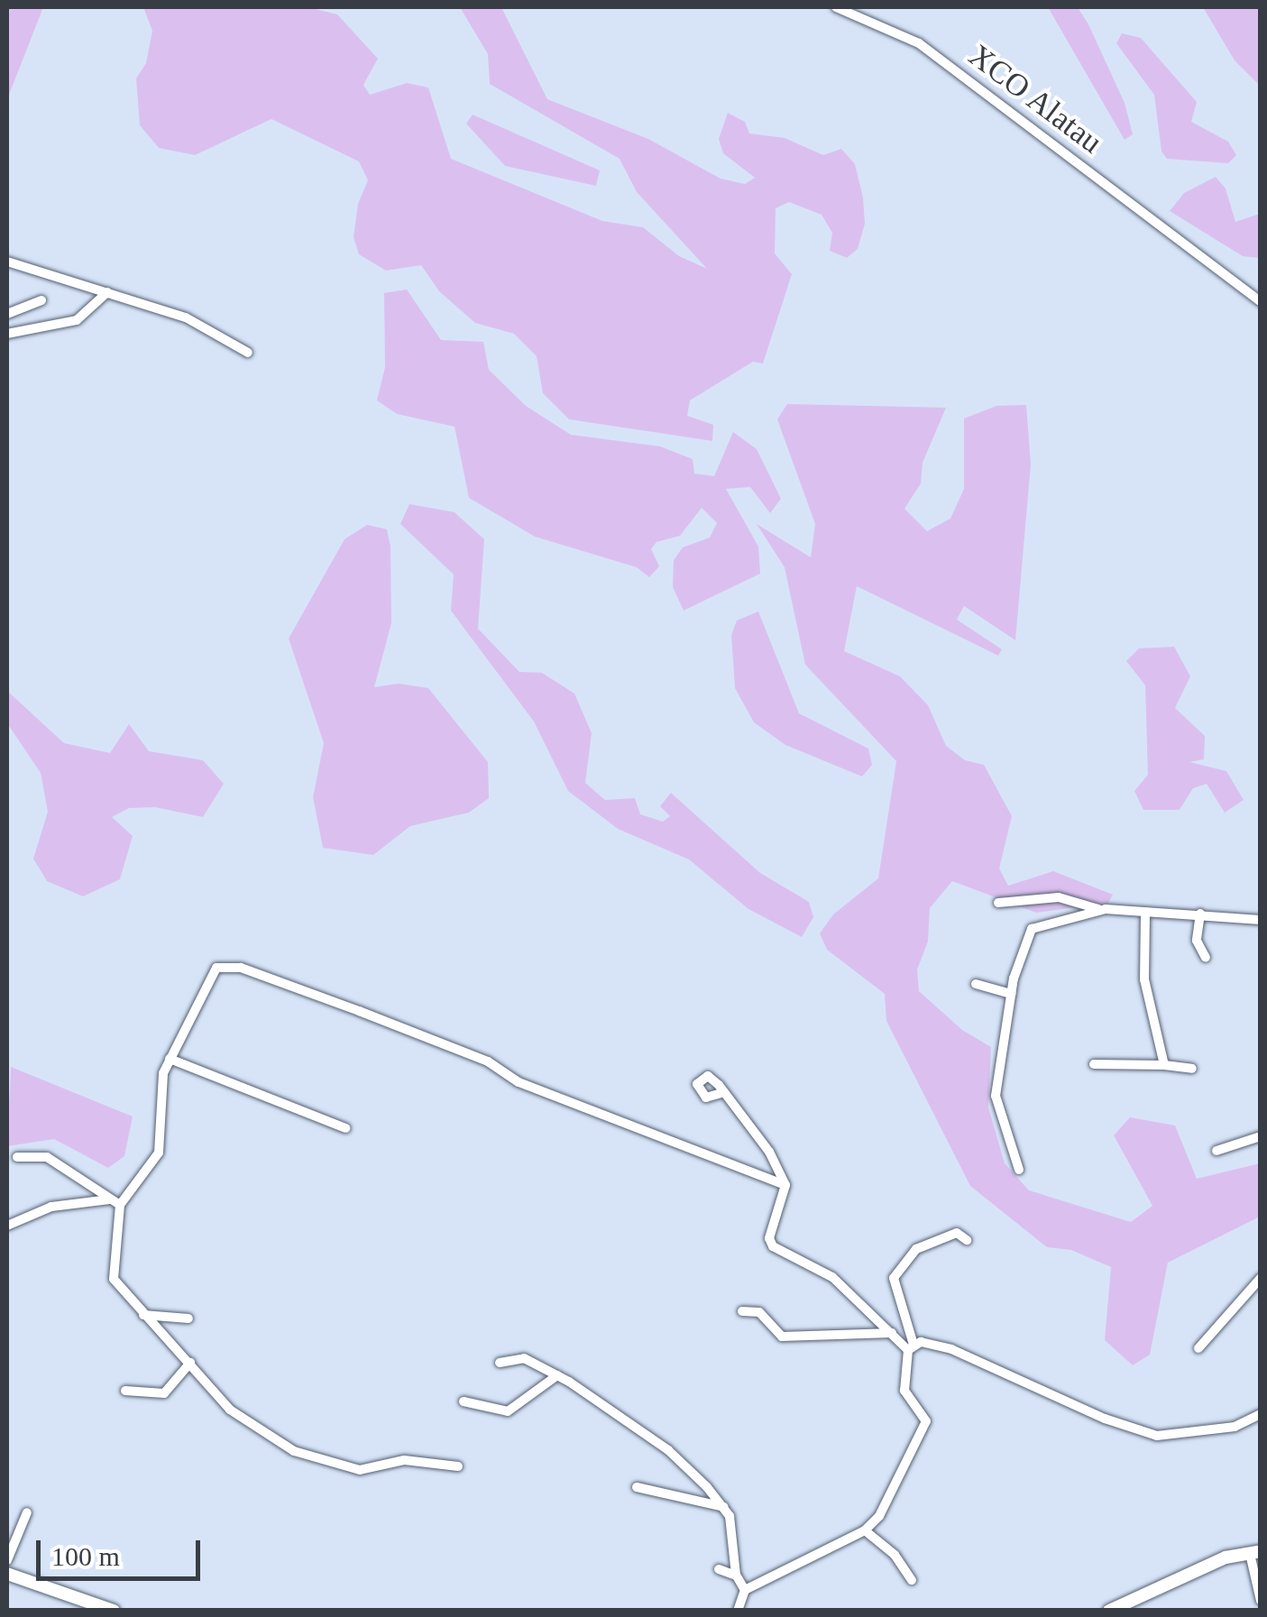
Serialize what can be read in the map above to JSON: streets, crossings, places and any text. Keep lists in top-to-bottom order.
{
  "streets": {
    "street": ["XCO Alatau"]
  },
  "scale_bar": "100 m"
}
